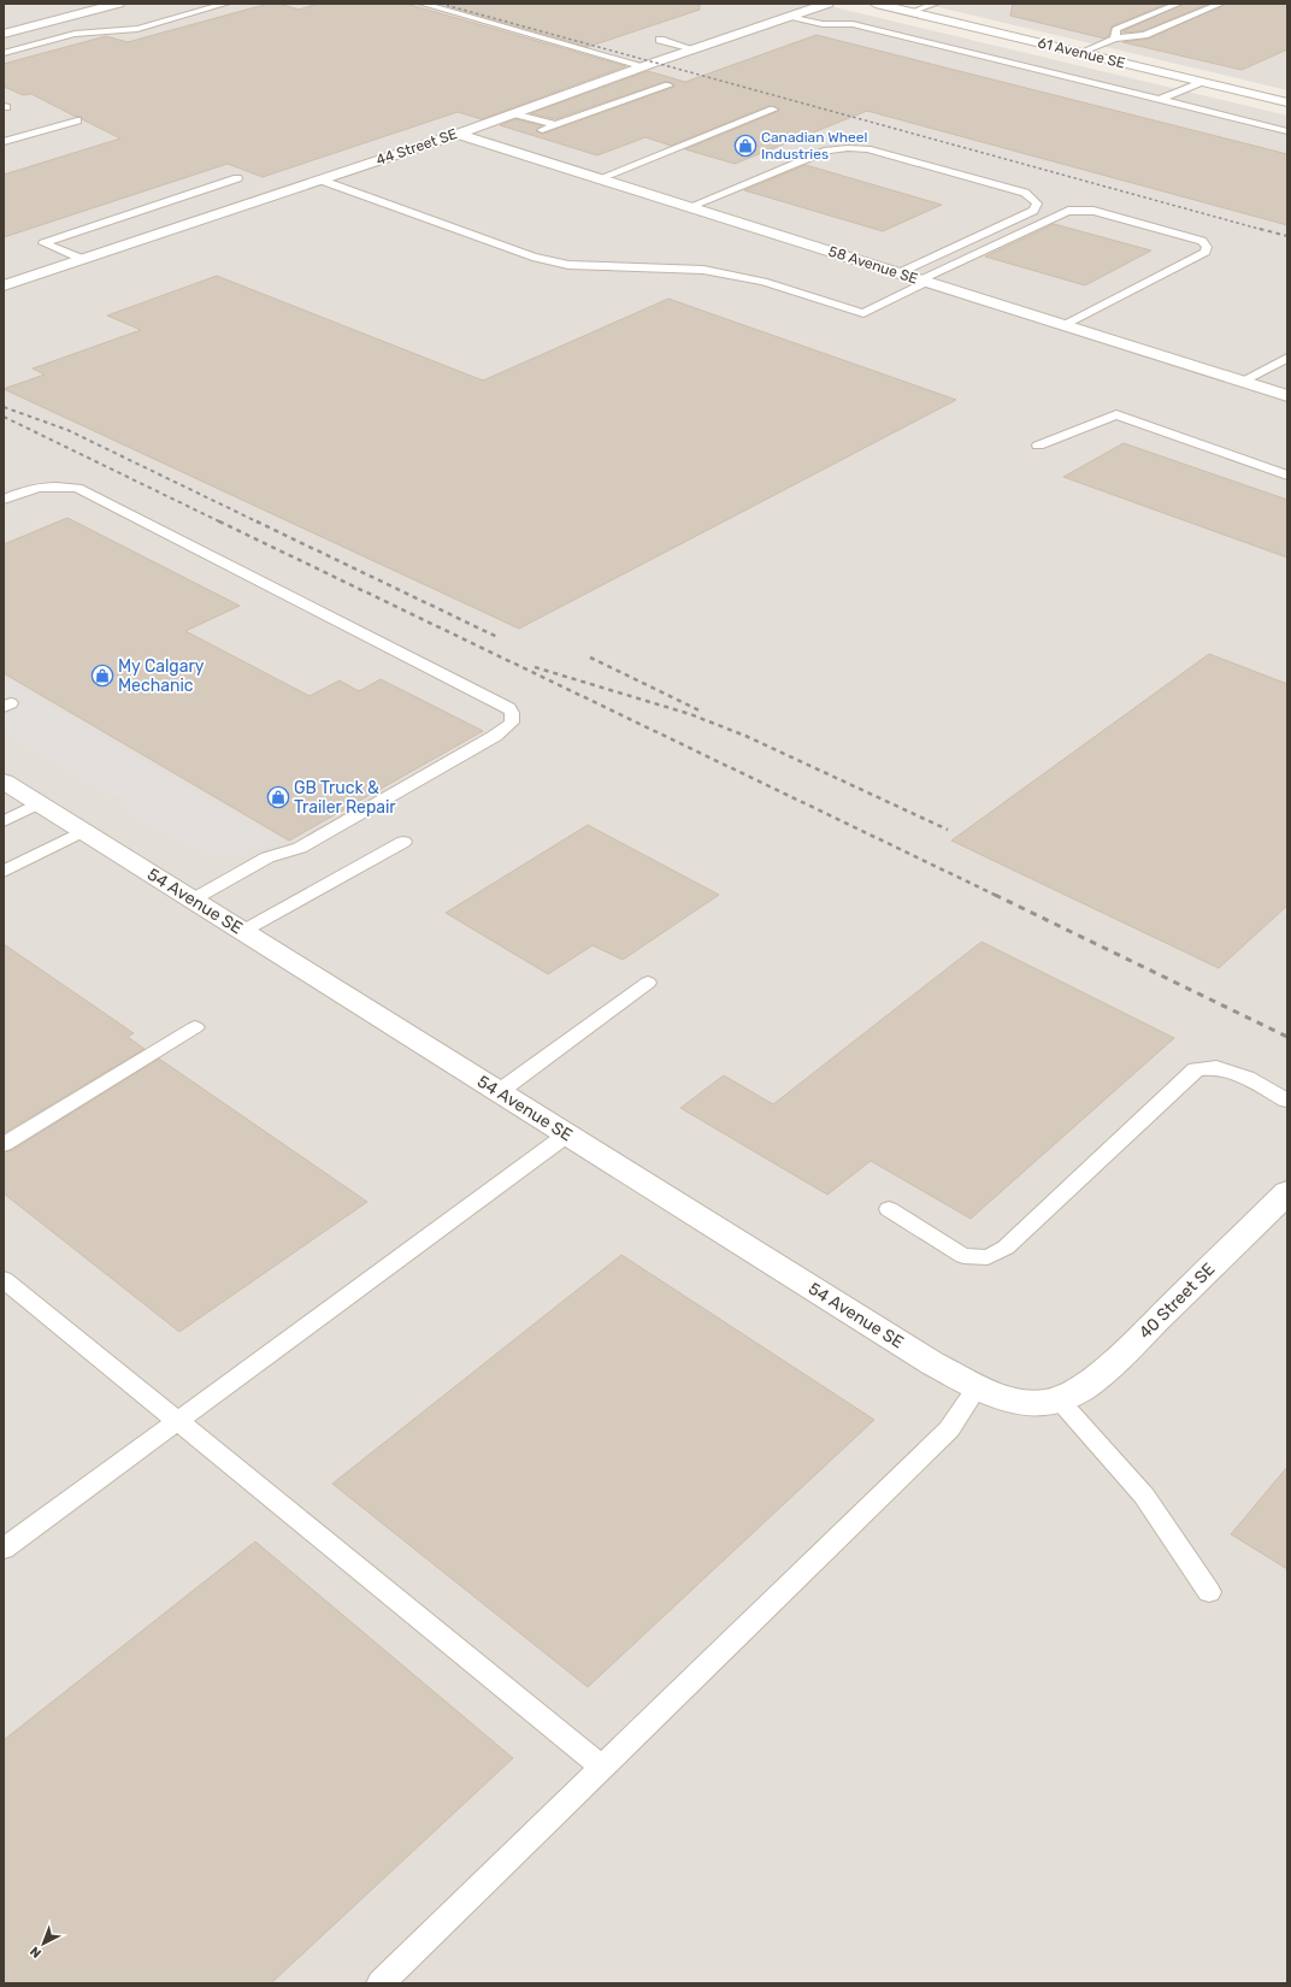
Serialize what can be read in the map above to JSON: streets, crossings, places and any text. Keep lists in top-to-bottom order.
{
  "streets": {
    "street": [
      "61 Avenue SE",
      "44 Street SE",
      "58 Avenue SE",
      "54 Avenue SE",
      "40 Street SE"
    ]
  },
  "crossings": [
    ["44 Street SE", "58 Avenue SE"],
    ["54 Avenue SE", "40 Street SE"]
  ],
  "places": {
    "shop": ["Canadian Wheel Industries", "My Calgary Mechanic", "GB Truck & Trailer Repair"]
  },
  "north": "bottom left"
}
